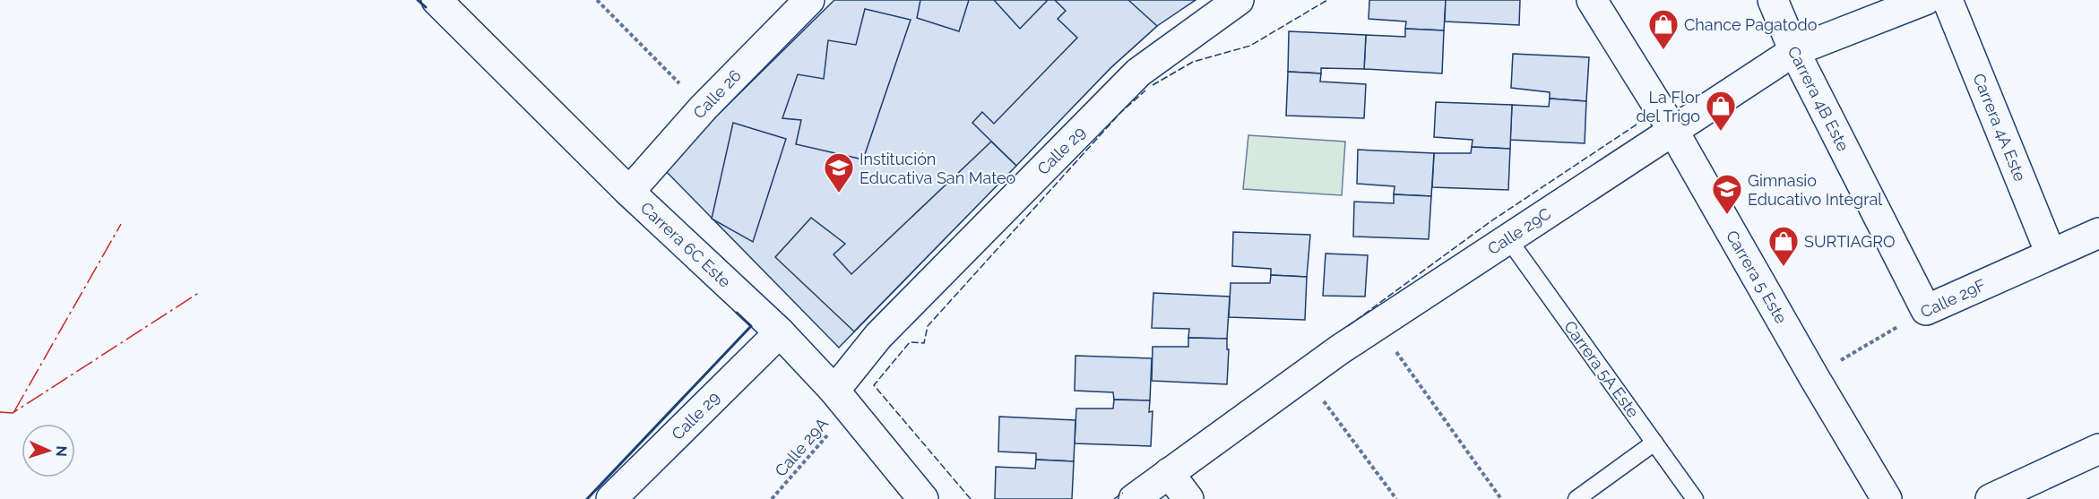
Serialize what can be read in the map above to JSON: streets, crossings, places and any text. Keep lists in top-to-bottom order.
{
  "streets": {
    "street": [
      "Calle 26",
      "Carrera 4B Este",
      "Carrera 4A Este",
      "Calle 29",
      "Calle 29C",
      "Carrera 6C Este",
      "Carrera 5 Este",
      "Calle 29F"
    ],
    "lane": ["Carrera 5A Este"],
    "path": ["Calle 29A"]
  },
  "crossings": [
    ["Calle 26", "Carrera 6C Este"],
    ["Carrera 4B Este", "Calle 29C"],
    ["Carrera 4B Este", "Calle 29F"],
    ["Carrera 4A Este", "Calle 29F"],
    ["Calle 29", "Carrera 6C Este"],
    ["Calle 29", "Calle 29A"],
    ["Calle 29C", "Carrera 5 Este"],
    ["Calle 29C", "Carrera 5A Este"],
    ["Carrera 6C Este", "Calle 29A"],
    ["Carrera 5 Este", "Calle 29F"]
  ],
  "places": {
    "shop": ["Chance Pagatodo", "La Flor del Trigo", "SURTIAGRO"],
    "school or university": ["Institución Educativa San Mateo", "Gimnasio Educativo Integral"]
  },
  "north": "right"
}
